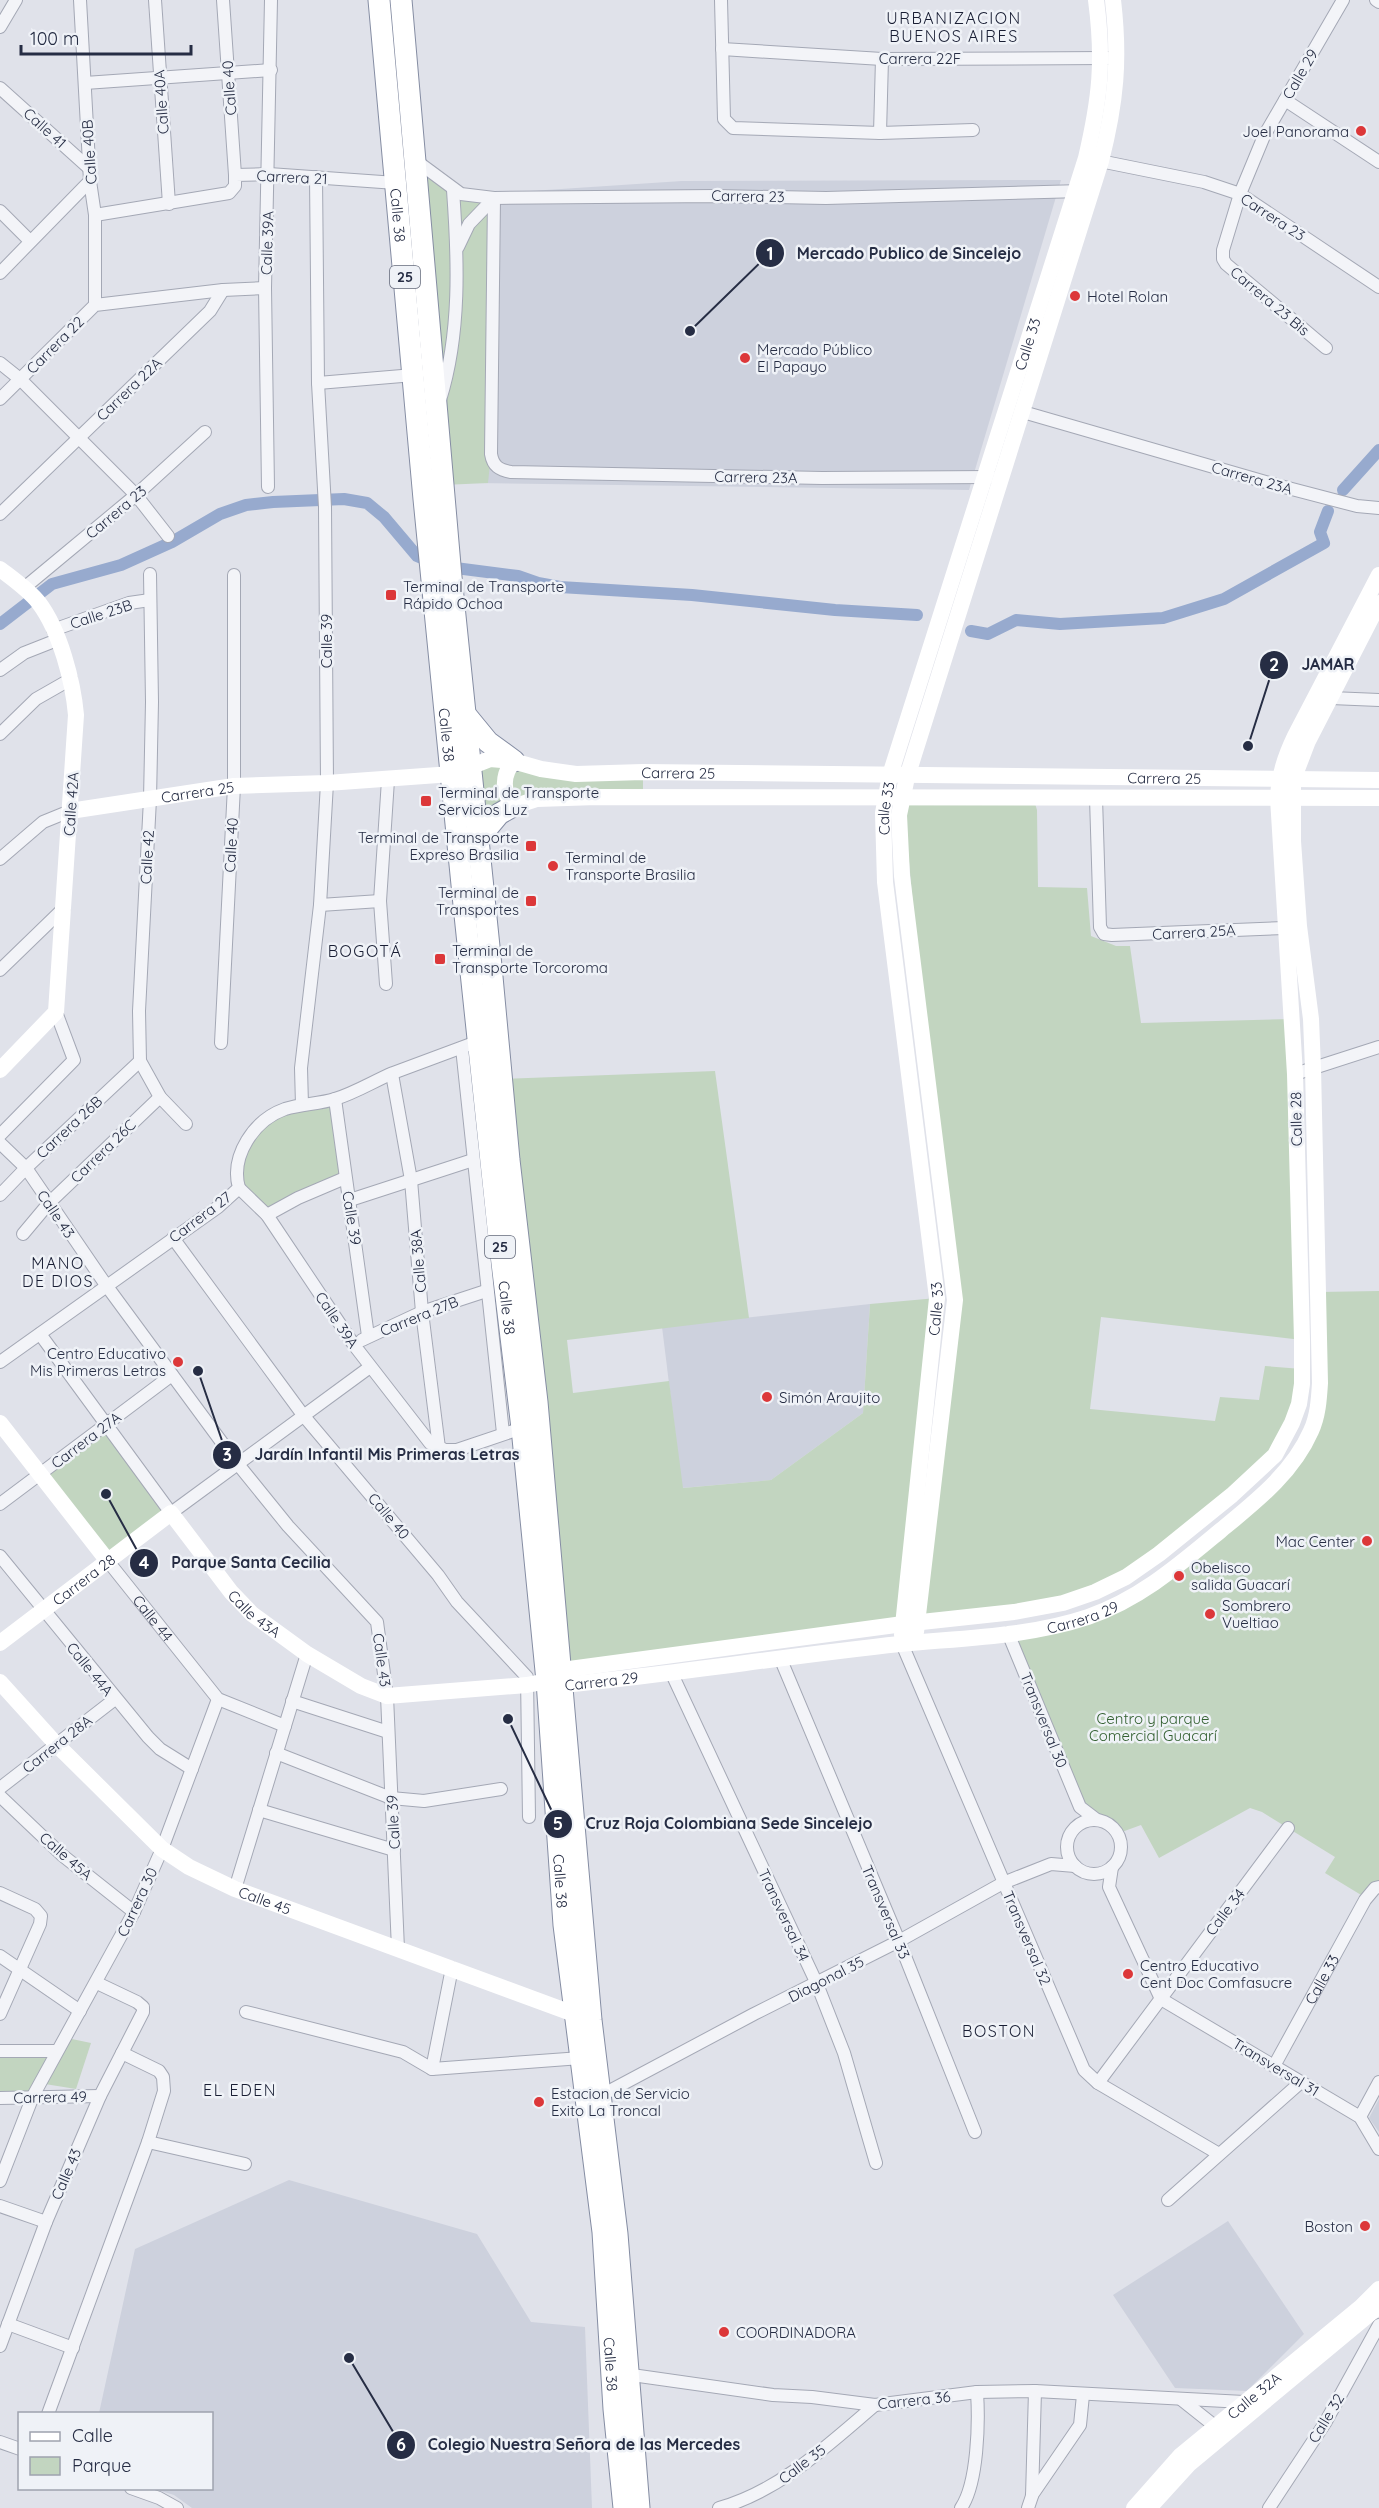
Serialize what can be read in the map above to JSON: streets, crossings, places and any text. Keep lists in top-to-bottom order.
{
  "streets": {
    "highway": ["Calle 38", "25"],
    "street": [
      "Carrera 22F",
      "Calle 29",
      "Calle 40",
      "Calle 40A",
      "Calle 41",
      "Calle 40B",
      "Carrera 21",
      "Carrera 23",
      "Calle 39A",
      "Carrera 23 Bis",
      "Calle 33",
      "Carrera 22",
      "Carrera 22A",
      "Carrera 23A",
      "Calle 23B",
      "Calle 39",
      "Carrera 25",
      "Calle 42A",
      "Calle 42",
      "Carrera 25A",
      "Calle 28",
      "Carrera 26B",
      "Carrera 26C",
      "Calle 43",
      "Carrera 27",
      "Calle 38A",
      "Carrera 27B",
      "Carrera 27A",
      "Carrera 28",
      "Calle 43A",
      "Carrera 29",
      "Calle 44",
      "Calle 44A",
      "Transversal 30",
      "Carrera 28A",
      "Calle 45A",
      "Calle 45",
      "Carrera 30",
      "Transversal 33",
      "Calle 34",
      "Transversal 34",
      "Transversal 32",
      "Diagonal 35",
      "Transversal 31",
      "Carrera 49",
      "Calle 32A",
      "Carrera 36",
      "Calle 32",
      "Calle 35"
    ]
  },
  "crossings": [
    ["Carrera 22F", "Calle 33"],
    ["Calle 29", "Carrera 23"],
    ["Calle 29", "Carrera 23 Bis"],
    ["Calle 40", "Carrera 21"],
    ["Calle 40", "Calle 38"],
    ["Calle 40", "Carrera 25"],
    ["Calle 40", "Carrera 27"],
    ["Calle 40", "Carrera 28"],
    ["Calle 40", "Calle 43A"],
    ["Calle 40", "Carrera 29"],
    ["Calle 40A", "Carrera 21"],
    ["Calle 41", "Calle 40B"],
    ["Calle 40B", "Carrera 21"],
    ["Calle 40B", "Carrera 22"],
    ["Carrera 21", "Calle 38"],
    ["Carrera 21", "Calle 39A"],
    ["Carrera 21", "Calle 39"],
    ["Carrera 23", "Calle 38"],
    ["Carrera 23", "Calle 33"],
    ["Carrera 23", "Carrera 23A"],
    ["Carrera 23", "Calle 42A"],
    ["Calle 38", "Carrera 25"],
    ["Calle 38", "Carrera 27"],
    ["Calle 38", "Calle 43A"],
    ["Calle 38", "Carrera 29"],
    ["Calle 38", "Calle 45"],
    ["Calle 38", "Diagonal 35"],
    ["Calle 38", "Carrera 36"],
    ["Calle 39A", "Carrera 27"],
    ["Calle 39A", "Calle 38A"],
    ["Calle 39A", "Carrera 27B"],
    ["Calle 39A", "Carrera 28"],
    ["Calle 33", "Carrera 23A"],
    ["Calle 33", "Carrera 25"],
    ["Calle 33", "Carrera 29"],
    ["Calle 33", "Transversal 32"],
    ["Calle 33", "Transversal 31"],
    ["Carrera 22", "Carrera 22A"],
    ["Calle 23B", "Calle 42A"],
    ["Calle 23B", "Calle 42"],
    ["Calle 39", "Carrera 25"],
    ["Calle 39", "Calle 43"],
    ["Calle 39", "Carrera 27"],
    ["Calle 39", "Carrera 27B"],
    ["Calle 39", "Calle 43A"],
    ["Calle 39", "Calle 45"],
    ["Carrera 25", "Calle 42A"],
    ["Carrera 25", "Calle 42"],
    ["Carrera 25", "Carrera 25A"],
    ["Carrera 25", "Calle 28"],
    ["Calle 42", "Carrera 26B"],
    ["Calle 42", "Carrera 26C"],
    ["Carrera 25A", "Calle 28"],
    ["Calle 28", "Carrera 29"],
    ["Carrera 26B", "Calle 43"],
    ["Carrera 26C", "Calle 43"],
    ["Calle 43", "Carrera 27"],
    ["Calle 43", "Carrera 27A"],
    ["Calle 43", "Carrera 28"],
    ["Calle 43", "Calle 43A"],
    ["Calle 43", "Carrera 30"],
    ["Calle 43", "Carrera 49"],
    ["Carrera 27", "Calle 38A"],
    ["Carrera 27", "Calle 43A"],
    ["Calle 38A", "Carrera 27B"],
    ["Carrera 27A", "Calle 43A"],
    ["Carrera 27A", "Calle 44"],
    ["Carrera 28", "Calle 43A"],
    ["Carrera 28", "Calle 44"],
    ["Carrera 28", "Calle 44A"],
    ["Calle 43A", "Carrera 29"],
    ["Carrera 29", "Transversal 30"],
    ["Carrera 29", "Transversal 33"],
    ["Carrera 29", "Transversal 34"],
    ["Carrera 29", "Transversal 32"],
    ["Calle 44", "Carrera 30"],
    ["Calle 44A", "Carrera 28A"],
    ["Calle 44A", "Carrera 30"],
    ["Transversal 30", "Diagonal 35"],
    ["Carrera 28A", "Calle 45"],
    ["Calle 45A", "Carrera 30"],
    ["Calle 45", "Carrera 30"],
    ["Carrera 30", "Carrera 49"],
    ["Transversal 33", "Diagonal 35"],
    ["Calle 34", "Transversal 32"],
    ["Calle 34", "Transversal 31"],
    ["Transversal 34", "Diagonal 35"],
    ["Transversal 32", "Diagonal 35"],
    ["Calle 32A", "Carrera 36"],
    ["Carrera 36", "Calle 35"]
  ],
  "districts": [
    "URBANIZACION BUENOS AIRES",
    "BOGOTÁ",
    "MANO DE DIOS",
    "BOSTON",
    "EL EDEN"
  ],
  "parks": ["Centro y parque Comercial Guacarí"],
  "places": {
    "other": [
      "Joel Panorama",
      "Hotel Rolan",
      "Mercado Publico de Sincelejo",
      "Mercado Público El Papayo",
      "JAMAR",
      "Terminal de Transporte Brasilia",
      "Centro Educativo Mis Primeras Letras",
      "Jardín Infantil Mis Primeras Letras",
      "Simón Araujito",
      "Parque Santa Cecilia",
      "Mac Center",
      "Obelisco salida Guacarí",
      "Sombrero Vueltiao",
      "Cruz Roja Colombiana Sede Sincelejo",
      "Centro Educativo Cent Doc Comfasucre",
      "Estacion de Servicio Exito La Troncal",
      "Boston",
      "COORDINADORA",
      "Colegio Nuestra Señora de las Mercedes"
    ],
    "transit": [
      "Terminal de Transporte Rápido Ochoa",
      "Terminal de Transporte Servicios Luz",
      "Terminal de Transporte Expreso Brasilia",
      "Terminal de Transportes",
      "Terminal de Transporte Torcoroma"
    ]
  },
  "legend": ["Calle", "Parque"],
  "scale_bar": "100 m"
}
